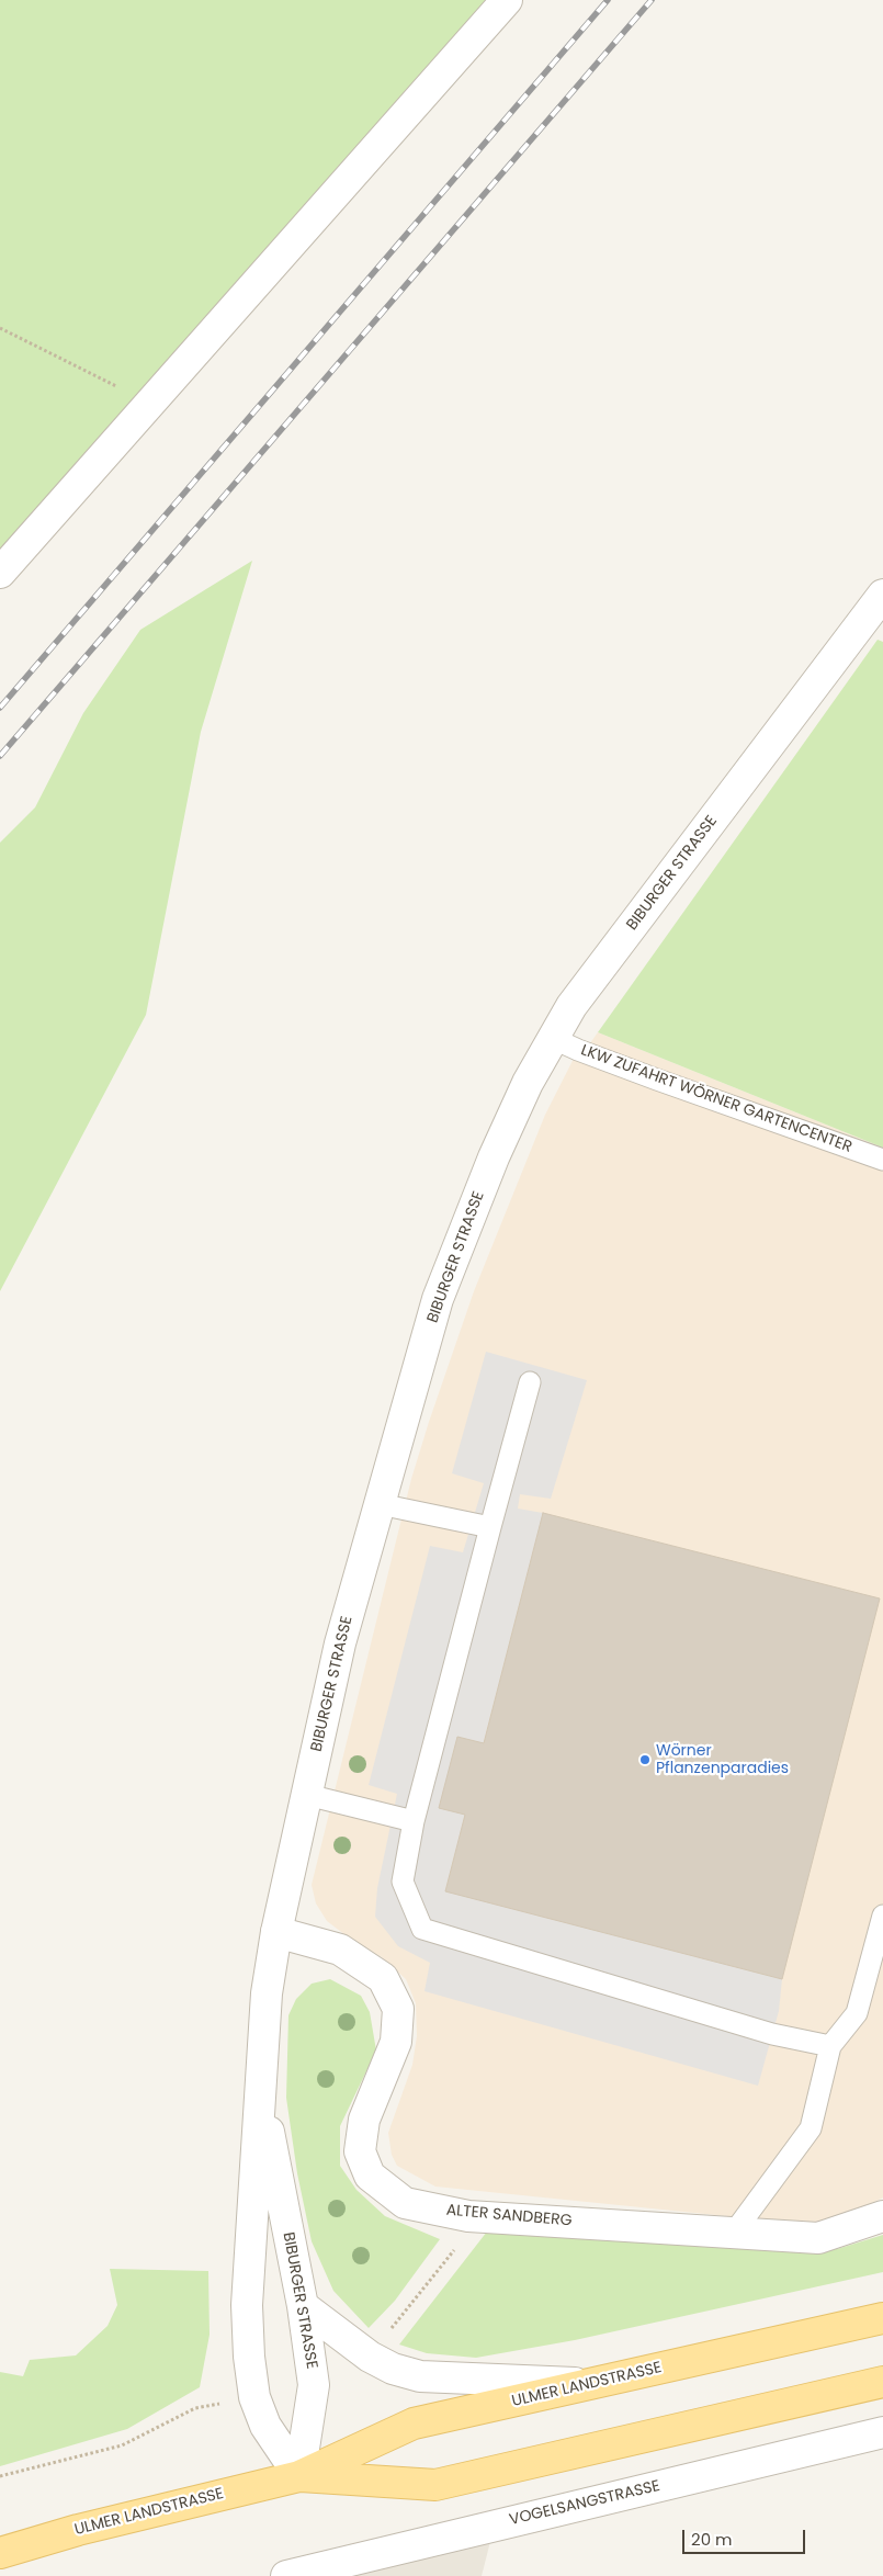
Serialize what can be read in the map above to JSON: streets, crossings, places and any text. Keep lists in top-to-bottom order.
{
  "streets": {
    "main road": ["ULMER LANDSTRASSE"],
    "street": ["BIBURGER STRASSE", "ALTER SANDBERG", "VOGELSANGSTRASSE"],
    "lane": ["LKW ZUFAHRT WÖRNER GARTENCENTER"]
  },
  "crossings": [
    ["BIBURGER STRASSE", "LKW ZUFAHRT WÖRNER GARTENCENTER"],
    ["BIBURGER STRASSE", "ALTER SANDBERG"],
    ["BIBURGER STRASSE", "ULMER LANDSTRASSE"]
  ],
  "places": ["Wörner Pflanzenparadies"],
  "scale_bar": "20 m"
}
